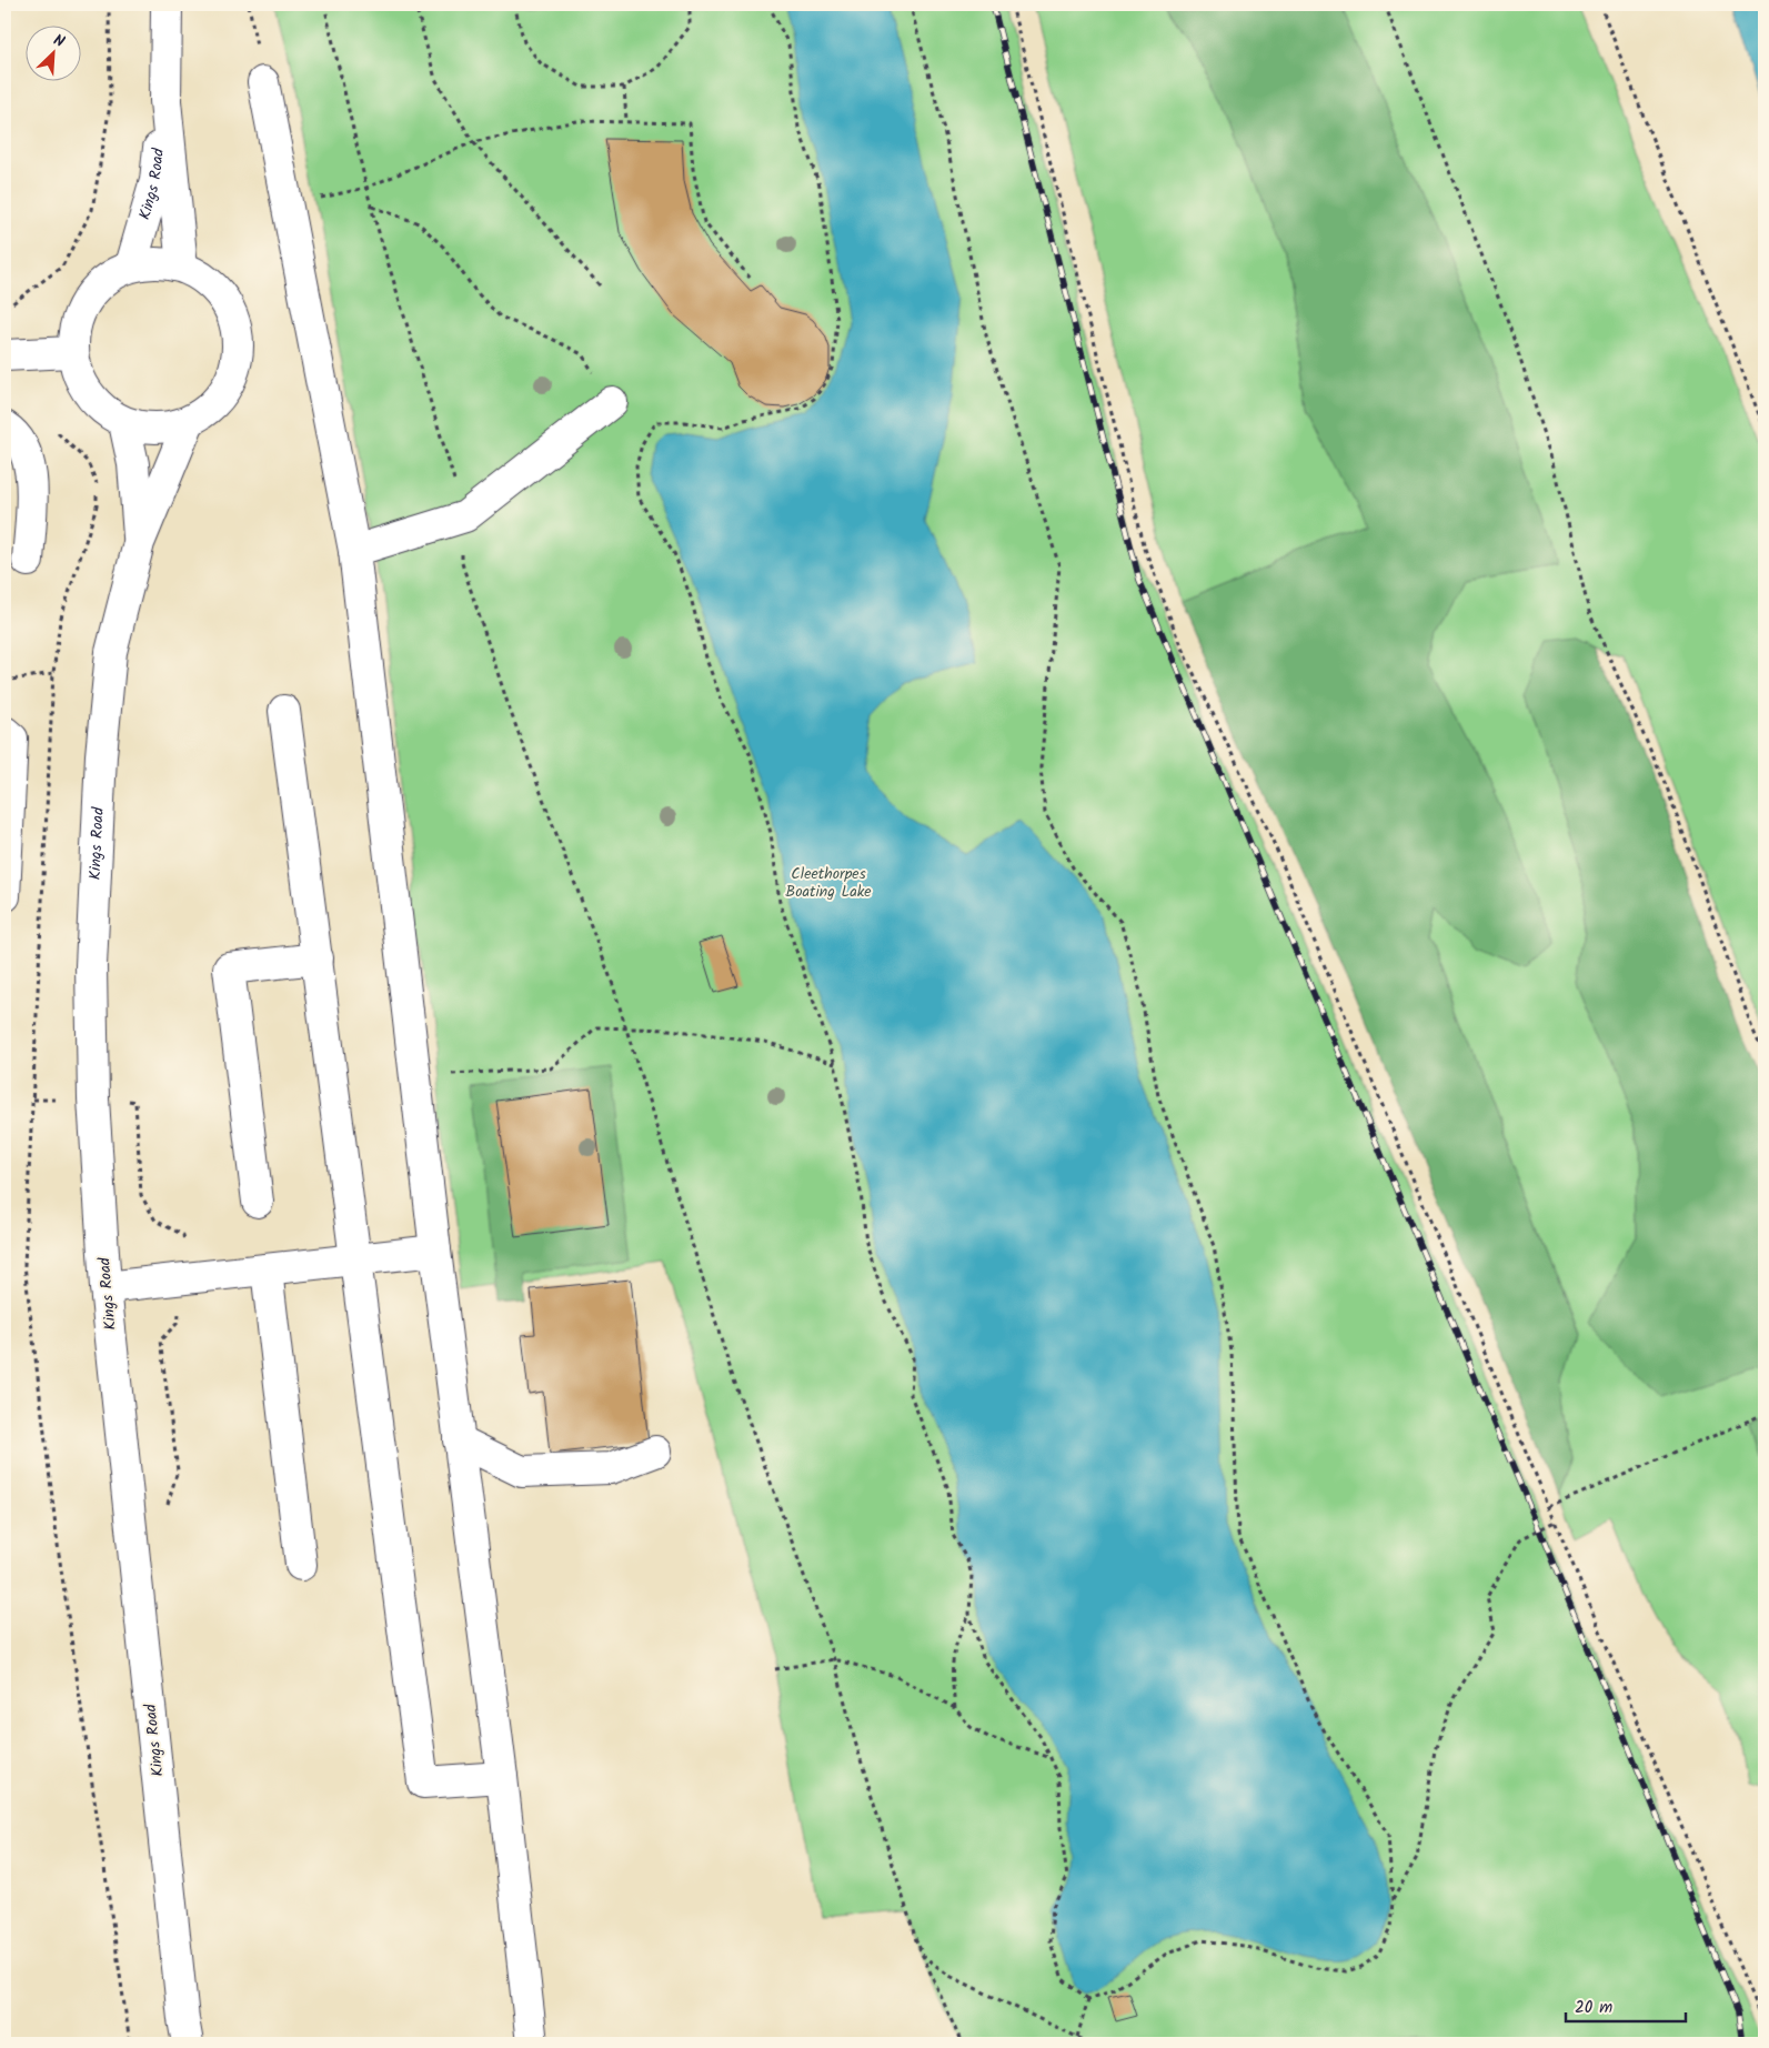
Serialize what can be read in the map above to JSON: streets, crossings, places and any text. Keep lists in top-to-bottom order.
{
  "streets": {
    "street": ["Kings Road"]
  },
  "parks": ["Cleethorpes Boating Lake"],
  "scale_bar": "20 m",
  "north": "top right"
}
